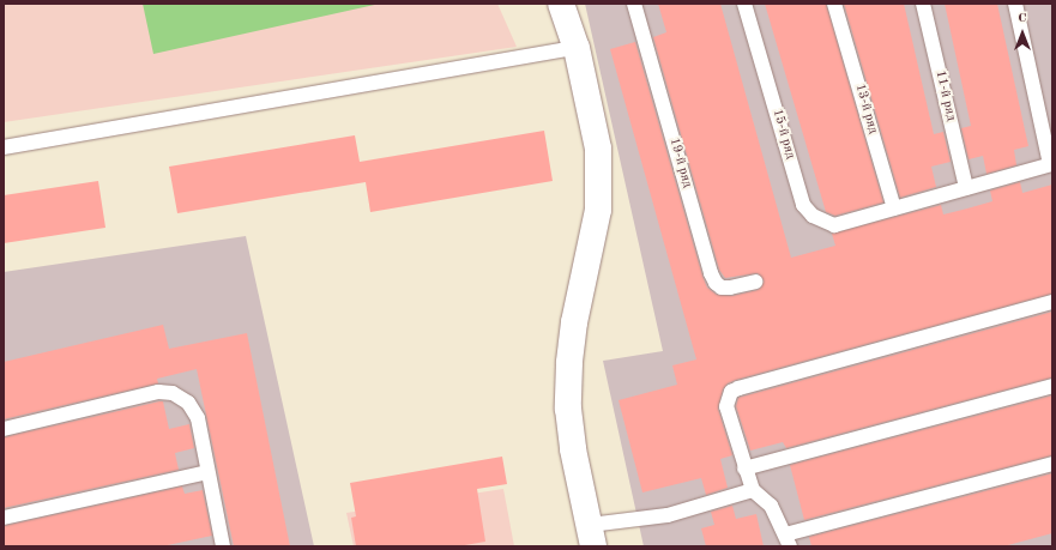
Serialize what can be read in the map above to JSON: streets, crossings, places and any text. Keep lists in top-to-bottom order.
{
  "streets": {
    "lane": [
      "11-й ряд",
      "13-й ряд",
      "15-й ряд",
      "19-й ряд"
    ]
  },
  "crossings": [
    ["13-й ряд", "15-й ряд"]
  ],
  "north": "top"
}
